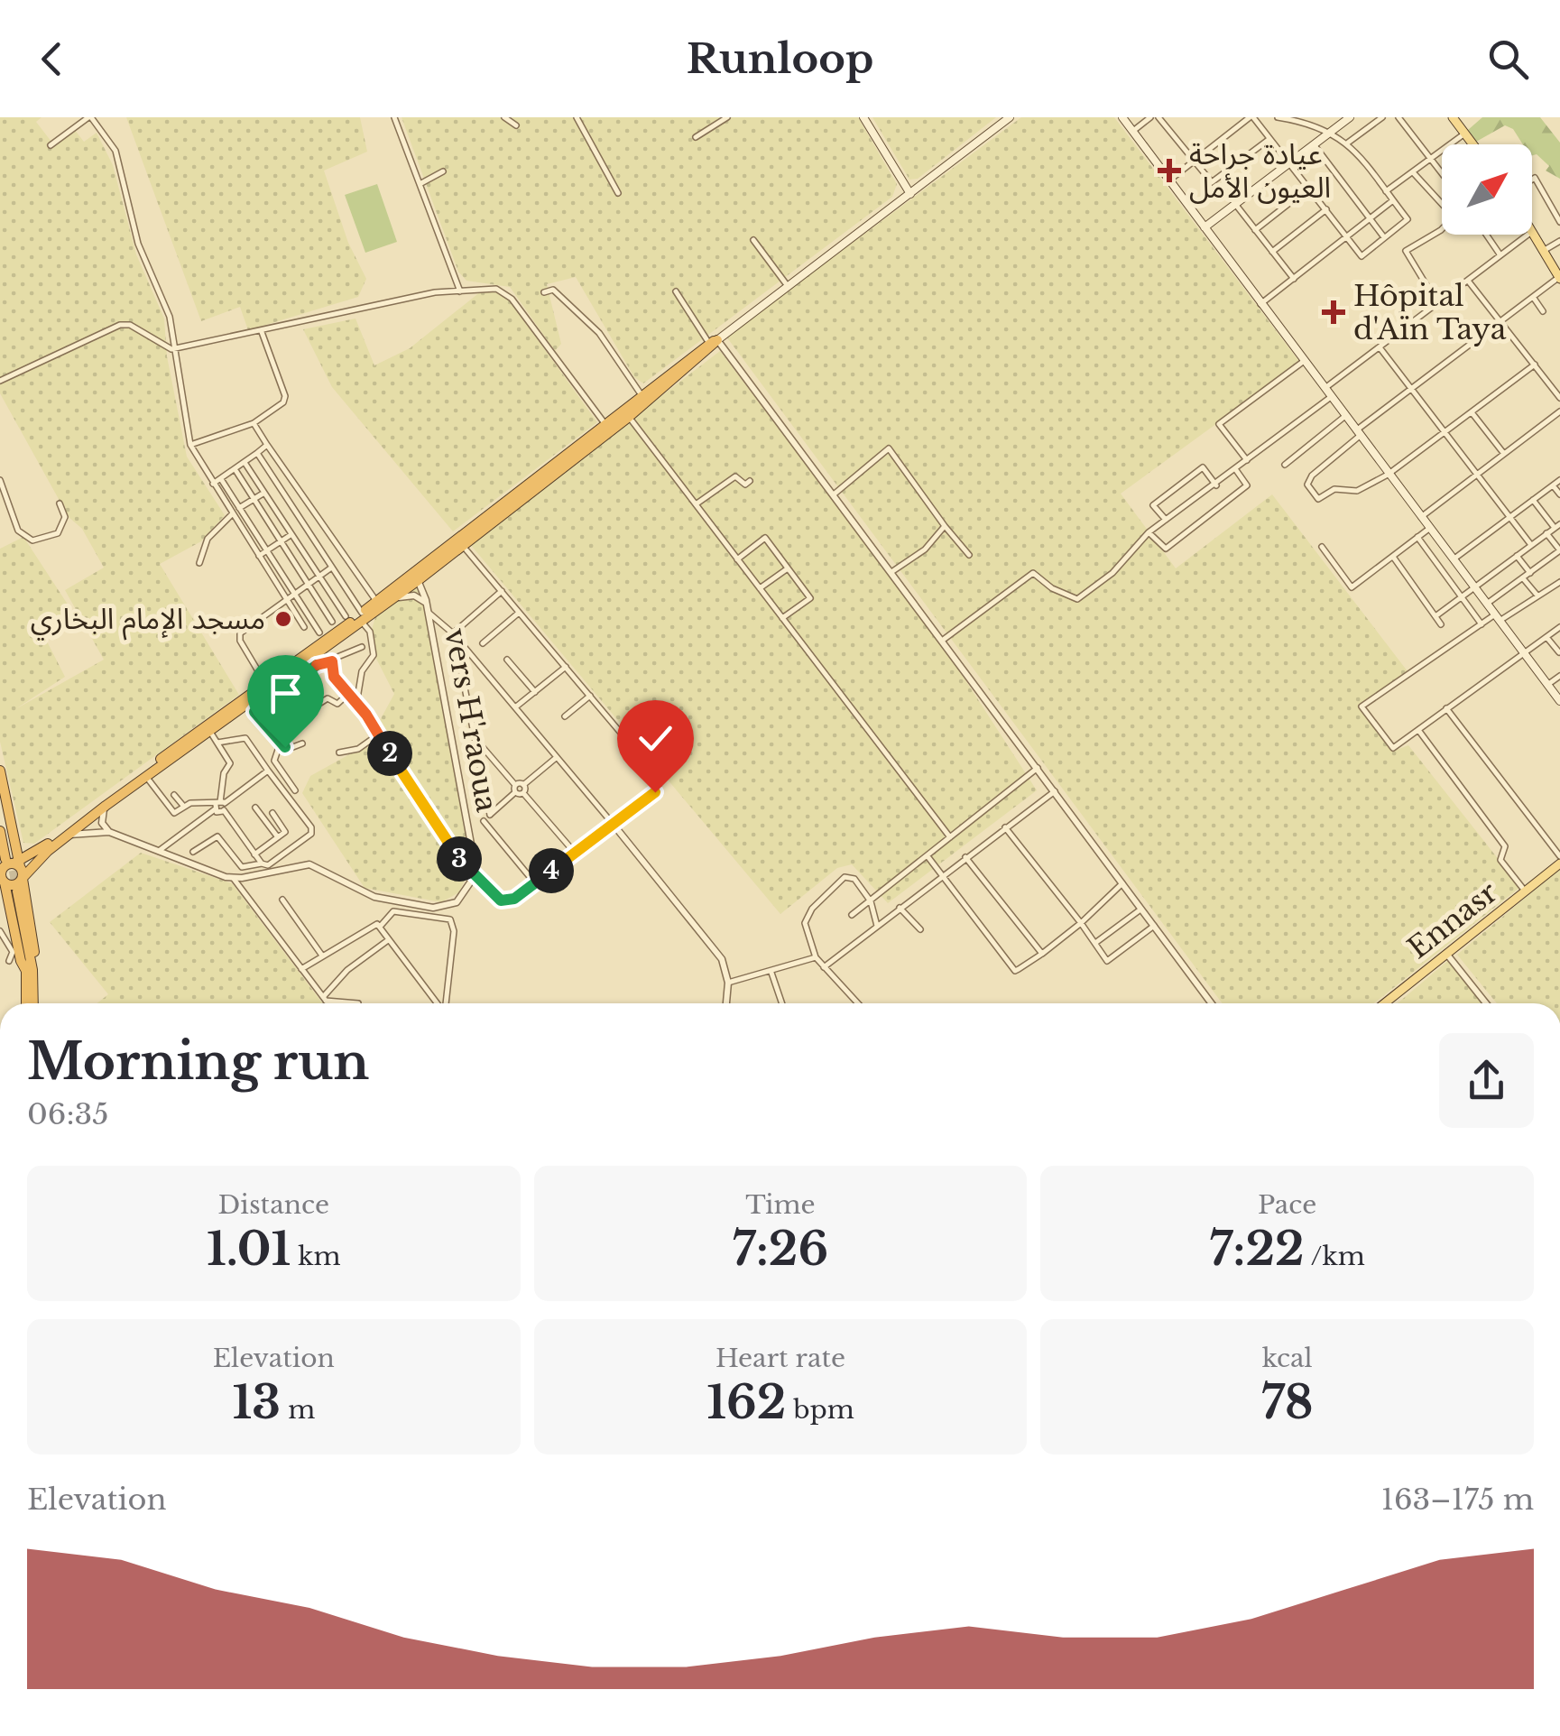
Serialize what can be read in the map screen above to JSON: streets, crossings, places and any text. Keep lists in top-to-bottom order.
{
  "streets": {
    "main road": ["Ennasr"],
    "street": ["vers H'raoua"]
  },
  "places": {
    "health": ["عيادة جراحة العيون الأمل", "Hôpital d'Aïn Taya"],
    "other": ["مسجد الإمام البخاري"]
  },
  "north": "top right",
  "page": {
    "header": "Runloop",
    "pins": ["2", "3", "4"],
    "heading": ["Morning run", "06:35"],
    "stats": [
      ["Distance", "1.01 km"],
      ["Time", "7:26"],
      ["Pace", "7:22 /km"],
      ["Elevation", "13 m"],
      ["Heart rate", "162 bpm"],
      ["kcal", "78"]
    ],
    "chart": ["Elevation", "163–175 m"]
  }
}
